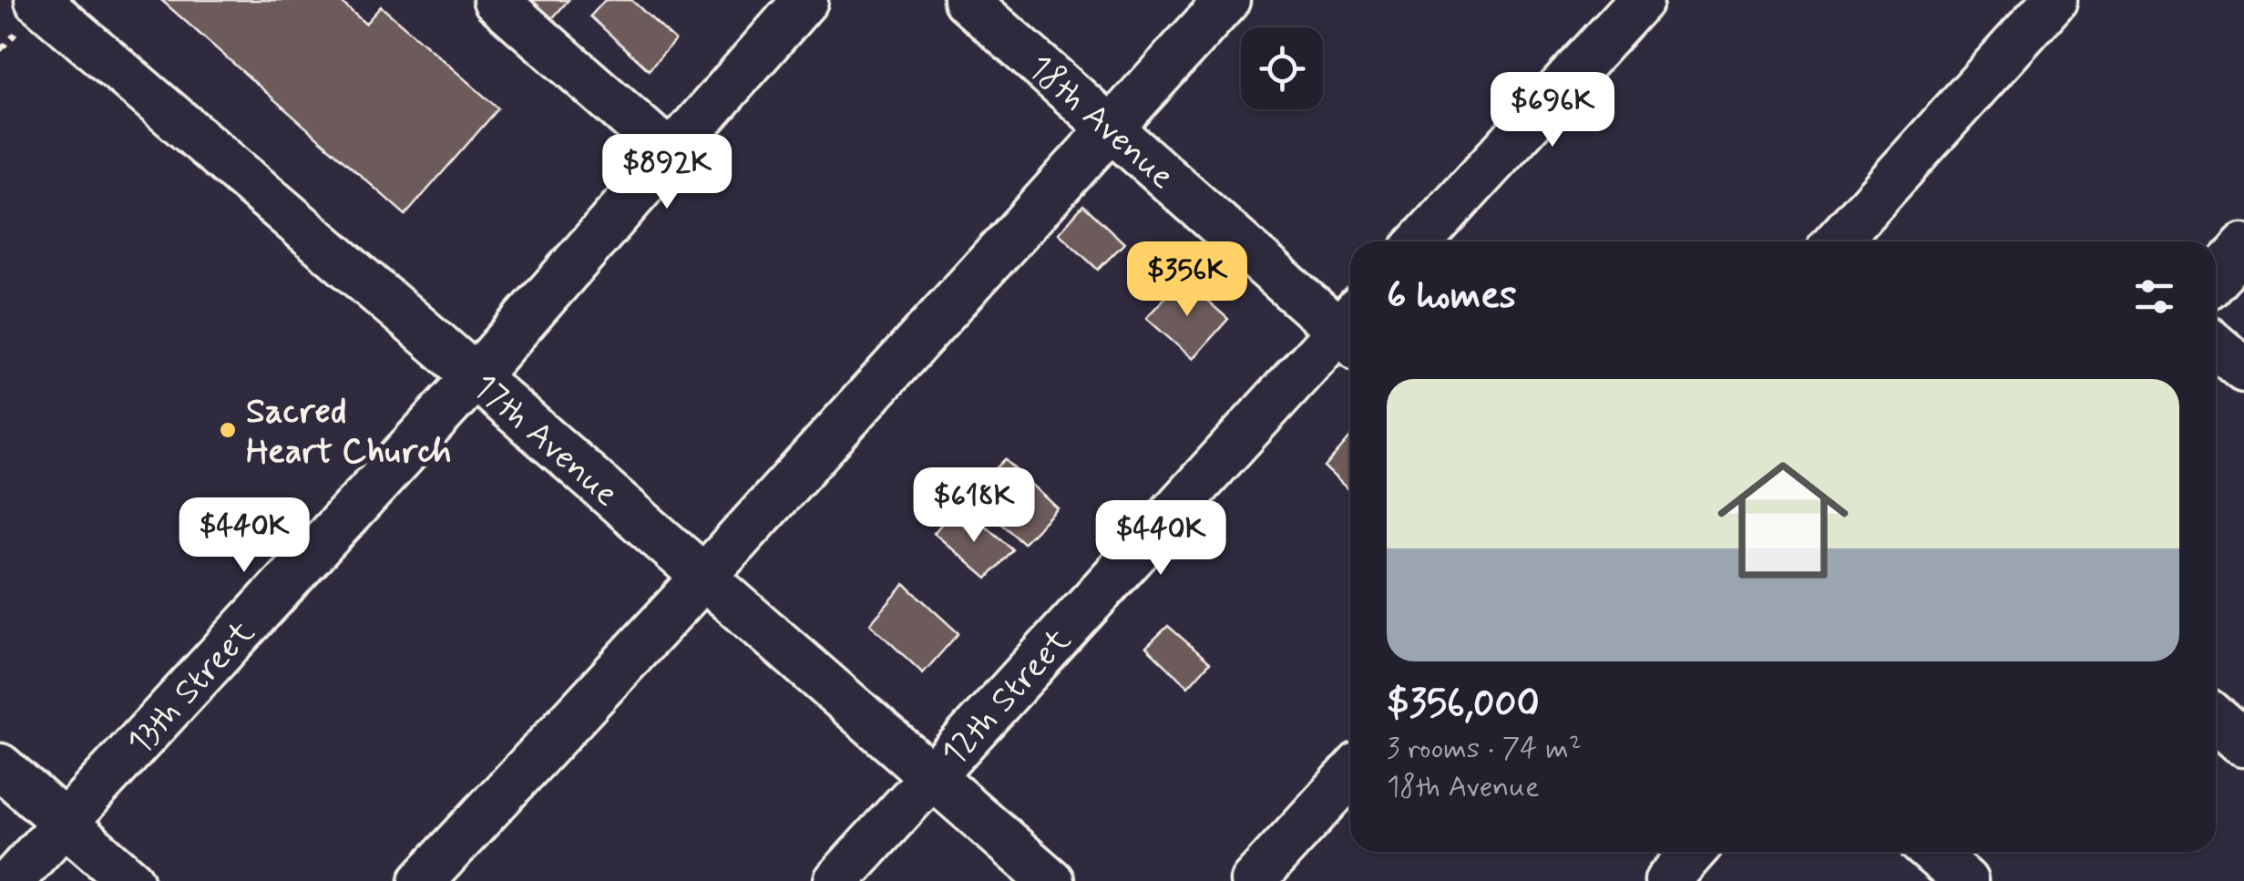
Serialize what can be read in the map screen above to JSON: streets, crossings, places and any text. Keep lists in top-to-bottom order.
{
  "streets": {
    "street": [
      "18th Avenue",
      "17th Avenue",
      "13th Street",
      "12th Street"
    ]
  },
  "crossings": [
    ["17th Avenue", "13th Street"],
    ["17th Avenue", "12th Street"]
  ],
  "places": ["Sacred Heart Church"],
  "page": {
    "price": [
      "$696K",
      "$892K",
      "$356K",
      "$618K",
      "$440K",
      "$440K"
    ],
    "heading": "6 homes",
    "list": [
      {
        "name": "$356,000",
        "note": "3 rooms · 74 m² · 18th Avenue"
      }
    ]
  }
}
